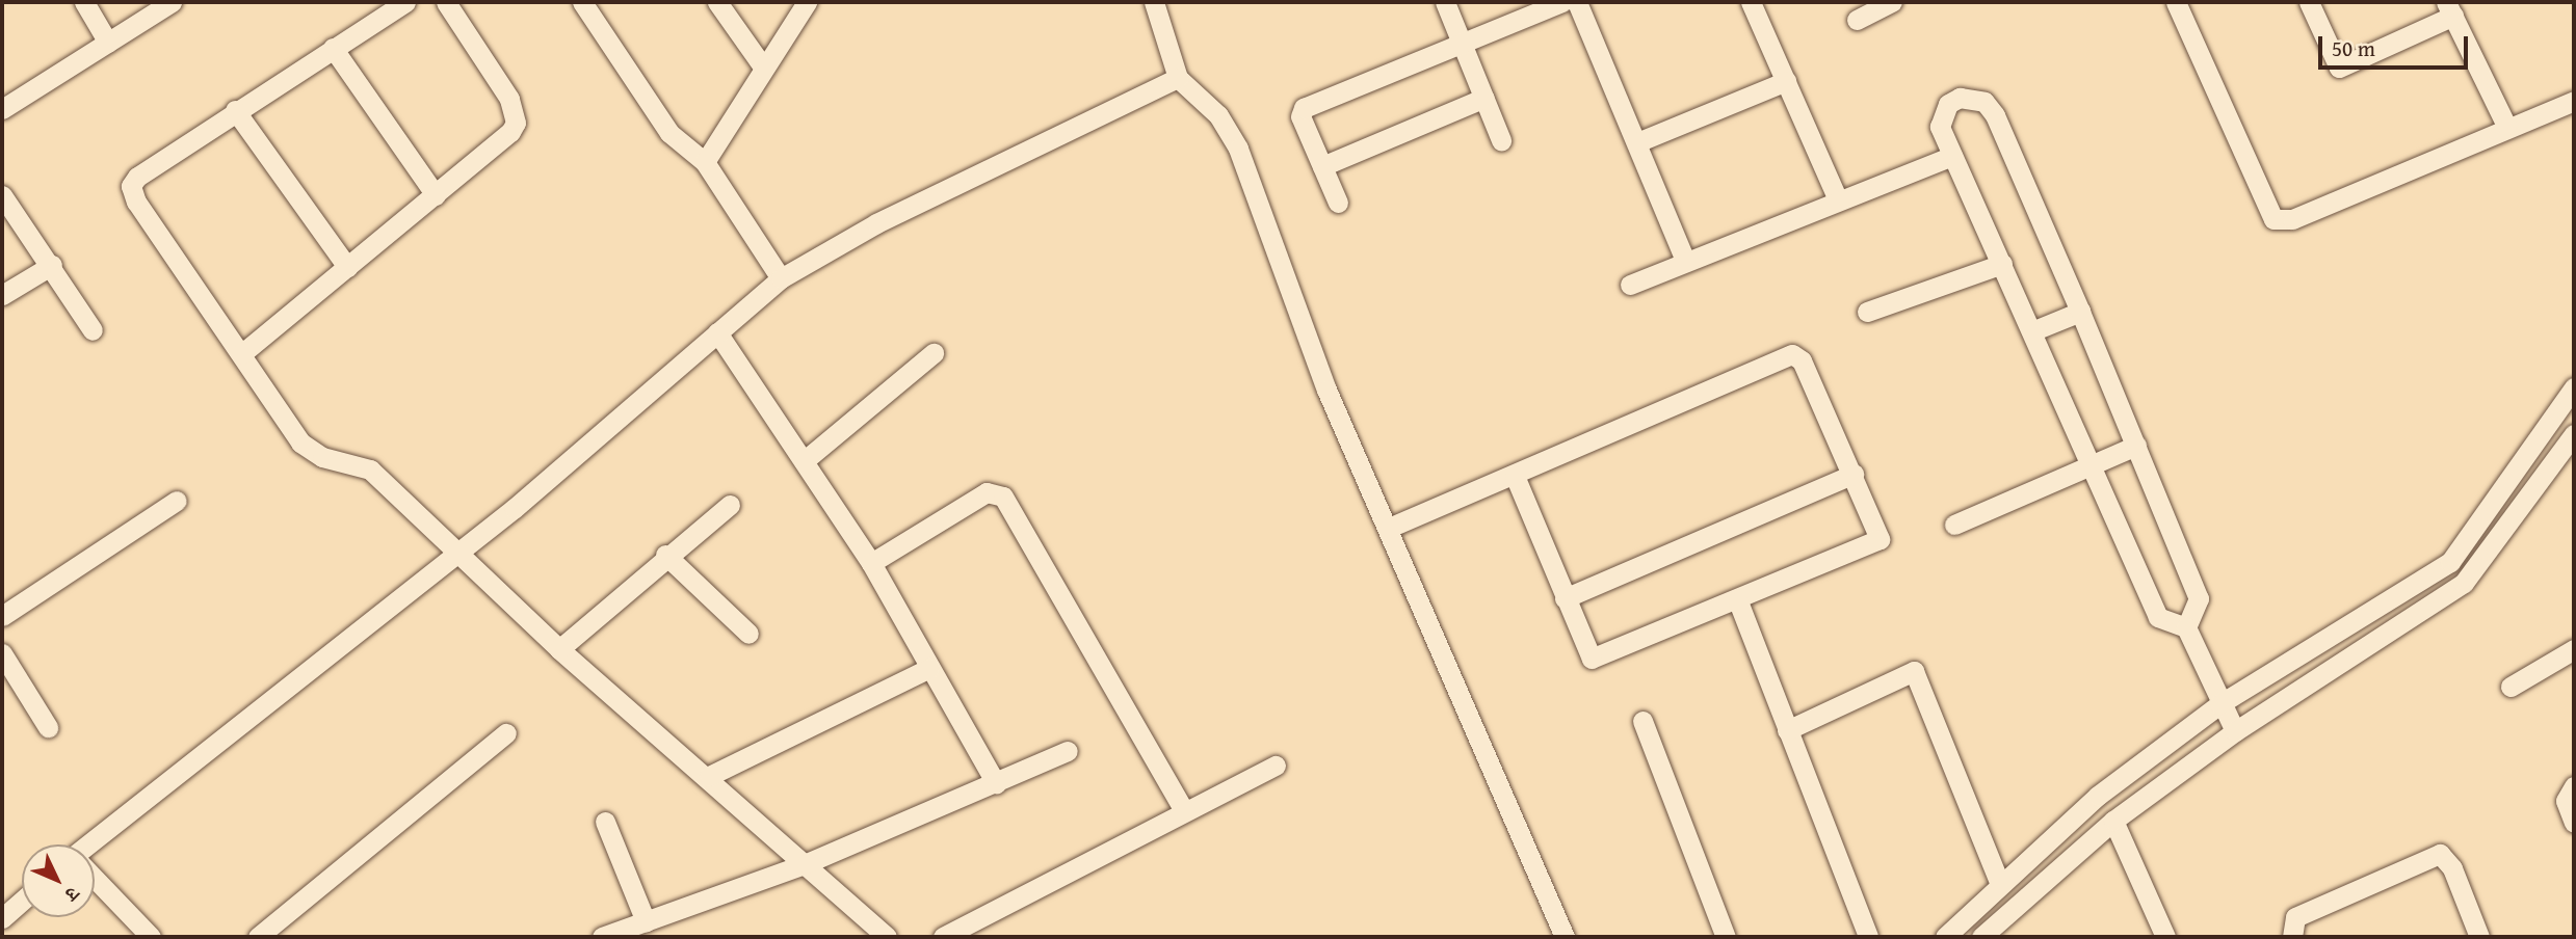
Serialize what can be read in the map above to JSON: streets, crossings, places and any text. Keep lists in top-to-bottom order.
{
  "scale_bar": "50 m",
  "north": "bottom right"
}
